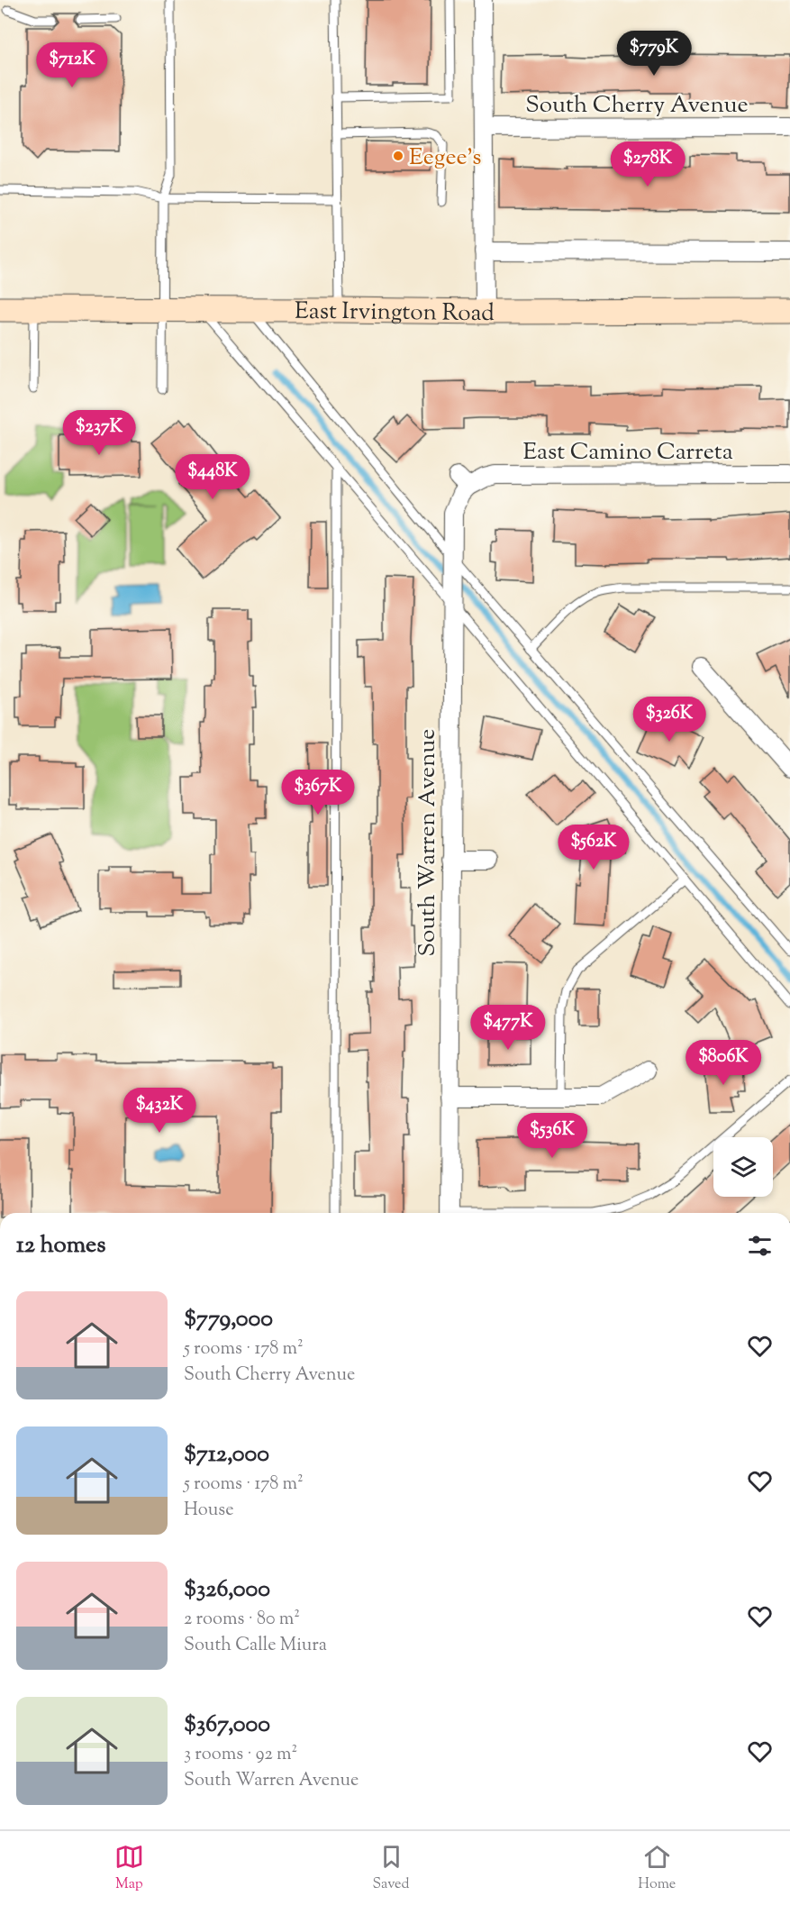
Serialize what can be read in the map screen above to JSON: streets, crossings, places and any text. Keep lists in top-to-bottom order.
{
  "streets": {
    "main road": ["East Irvington Road"],
    "street": ["South Cherry Avenue", "East Camino Carreta", "South Warren Avenue"]
  },
  "crossings": [
    ["East Camino Carreta", "South Warren Avenue"]
  ],
  "places": ["Eegee's"],
  "page": {
    "price": [
      "$779K",
      "$712K",
      "$278K",
      "$237K",
      "$448K",
      "$326K",
      "$367K",
      "$562K",
      "$477K",
      "$806K",
      "$432K",
      "$536K"
    ],
    "heading": "12 homes",
    "list": [
      {
        "name": "$779,000",
        "note": "5 rooms · 178 m² · South Cherry Avenue"
      },
      {
        "name": "$712,000",
        "note": "5 rooms · 178 m² · House"
      },
      {
        "name": "$326,000",
        "note": "2 rooms · 80 m² · South Calle Miura"
      },
      {
        "name": "$367,000",
        "note": "3 rooms · 92 m² · South Warren Avenue"
      }
    ],
    "tabs": ["Map", "Saved", "Home"]
  }
}
